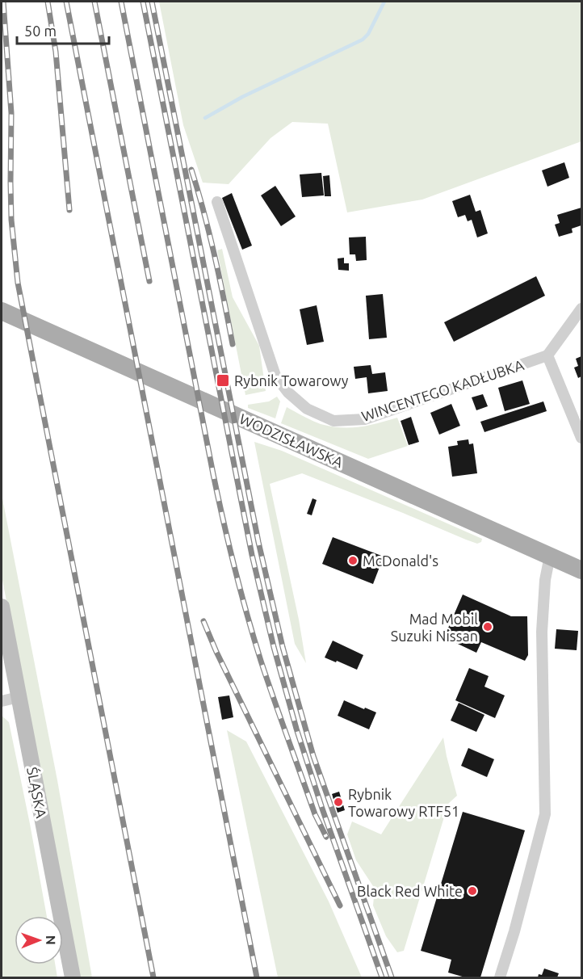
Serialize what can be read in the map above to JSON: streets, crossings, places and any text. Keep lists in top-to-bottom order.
{
  "streets": {
    "main road": ["WODZISŁAWSKA"],
    "street": ["WINCENTEGO KADŁUBKA", "ŚLĄSKA"]
  },
  "places": {
    "transit": ["Rybnik Towarowy"],
    "other": [
      "McDonald's",
      "Mad Mobil Suzuki Nissan",
      "Rybnik Towarowy RTF51",
      "Black Red White"
    ]
  },
  "scale_bar": "50 m",
  "north": "right"
}
